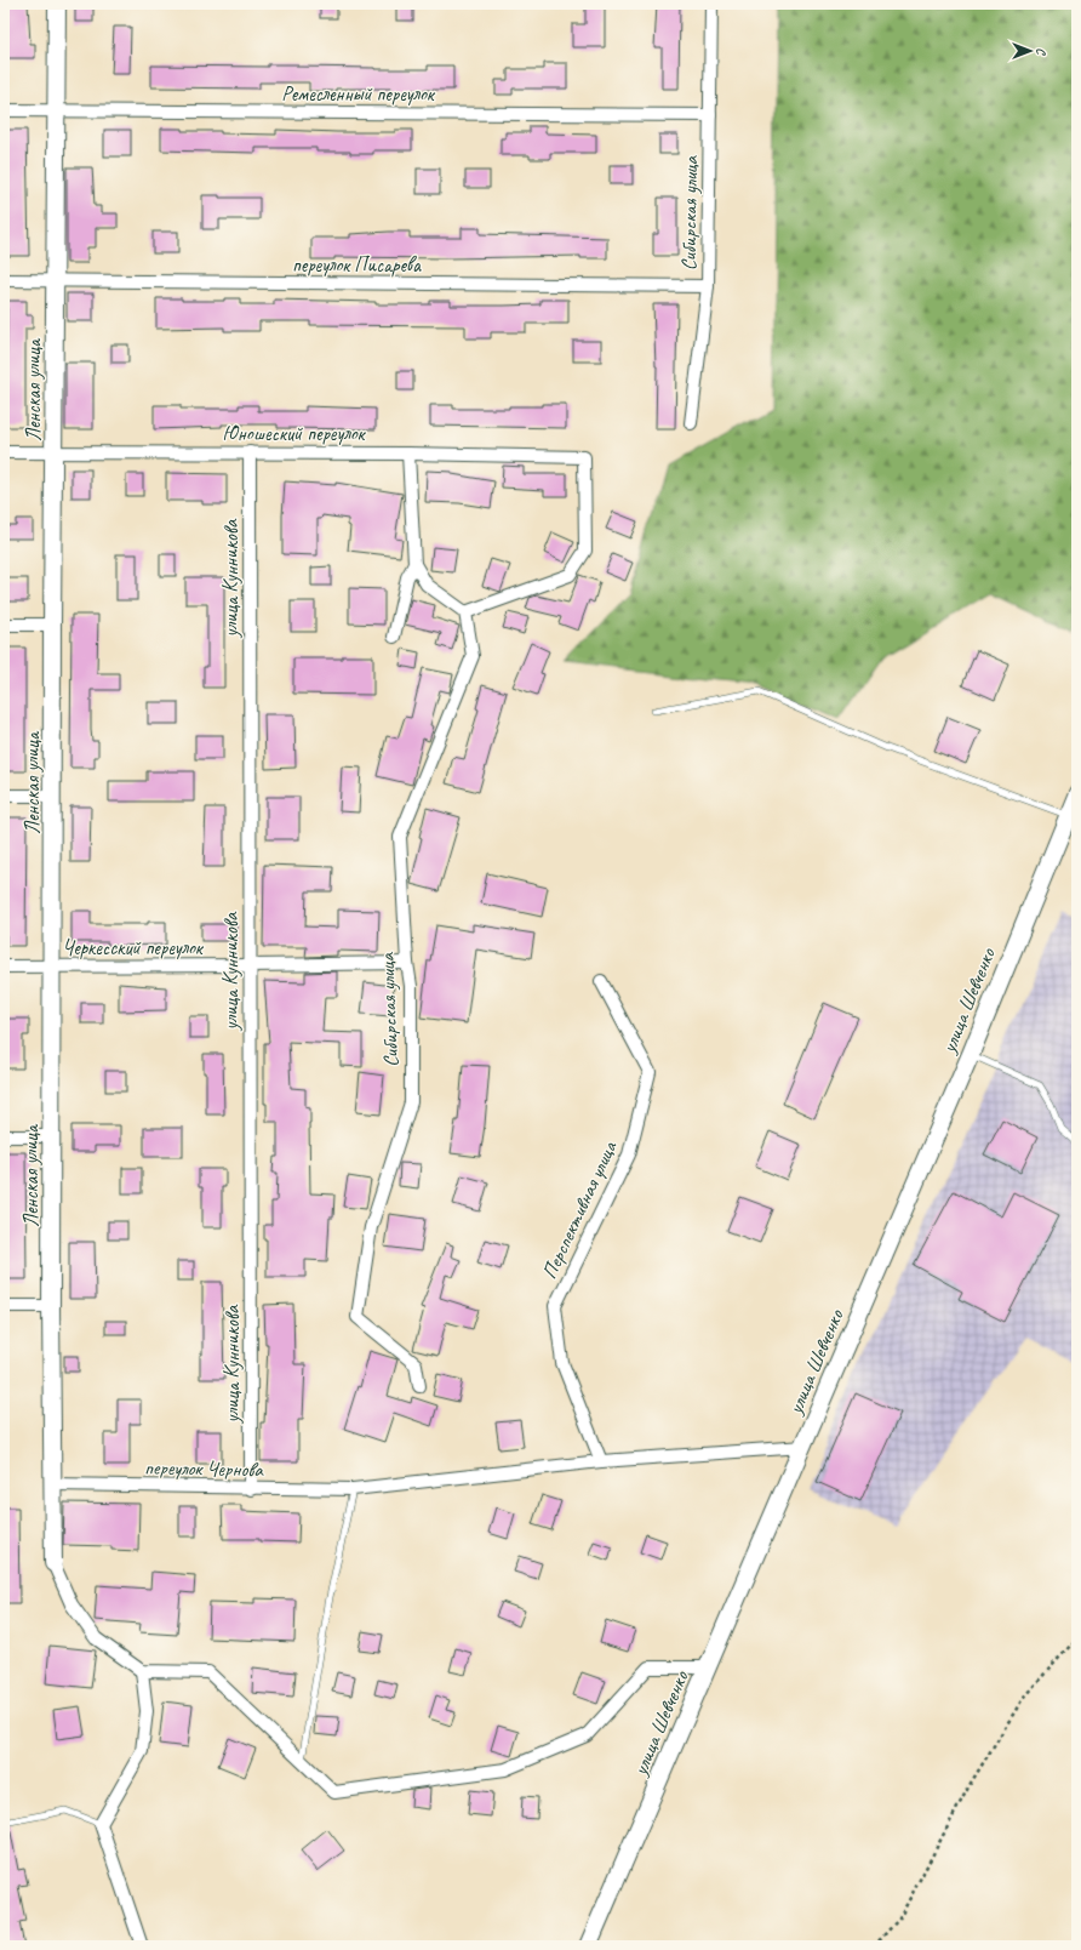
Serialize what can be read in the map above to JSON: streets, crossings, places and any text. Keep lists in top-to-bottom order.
{
  "streets": {
    "street": [
      "Ремесленный переулок",
      "Сибирская улица",
      "переулок Писарева",
      "Ленская улица",
      "Юношеский переулок",
      "улица Кунникова",
      "Черкесский переулок",
      "улица Шевченко",
      "Перспективная улица",
      "переулок Чернова"
    ]
  },
  "crossings": [
    ["Ремесленный переулок", "Сибирская улица"],
    ["Ремесленный переулок", "Ленская улица"],
    ["Сибирская улица", "переулок Писарева"],
    ["Сибирская улица", "Юношеский переулок"],
    ["Сибирская улица", "Черкесский переулок"],
    ["переулок Писарева", "Ленская улица"],
    ["Ленская улица", "Юношеский переулок"],
    ["Ленская улица", "Черкесский переулок"],
    ["Ленская улица", "переулок Чернова"],
    ["Юношеский переулок", "улица Кунникова"],
    ["улица Кунникова", "Черкесский переулок"],
    ["улица Кунникова", "переулок Чернова"],
    ["улица Шевченко", "переулок Чернова"],
    ["Перспективная улица", "переулок Чернова"]
  ],
  "north": "right"
}
